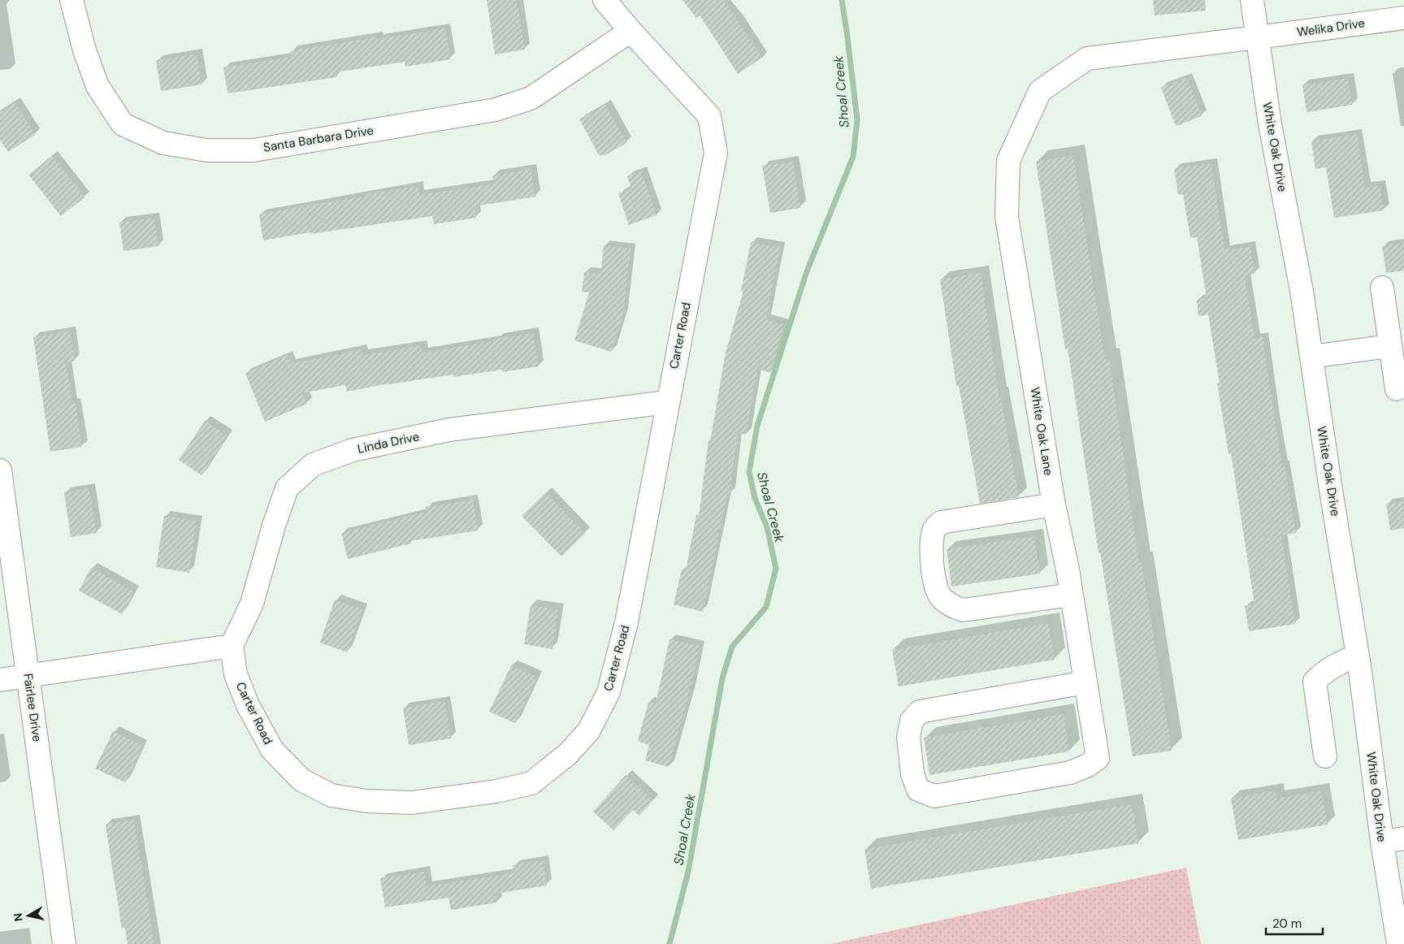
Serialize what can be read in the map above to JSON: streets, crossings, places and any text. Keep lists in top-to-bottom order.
{
  "streets": {
    "street": [
      "Welika Drive",
      "Santa Barbara Drive",
      "White Oak Drive",
      "Carter Road",
      "White Oak Lane",
      "Linda Drive",
      "Fairlee Drive"
    ]
  },
  "crossings": [
    ["Welika Drive", "White Oak Drive"],
    ["Welika Drive", "White Oak Lane"],
    ["Santa Barbara Drive", "Carter Road"],
    ["Carter Road", "Linda Drive"]
  ],
  "water": ["Shoal Creek"],
  "scale_bar": "20 m",
  "north": "left"
}
